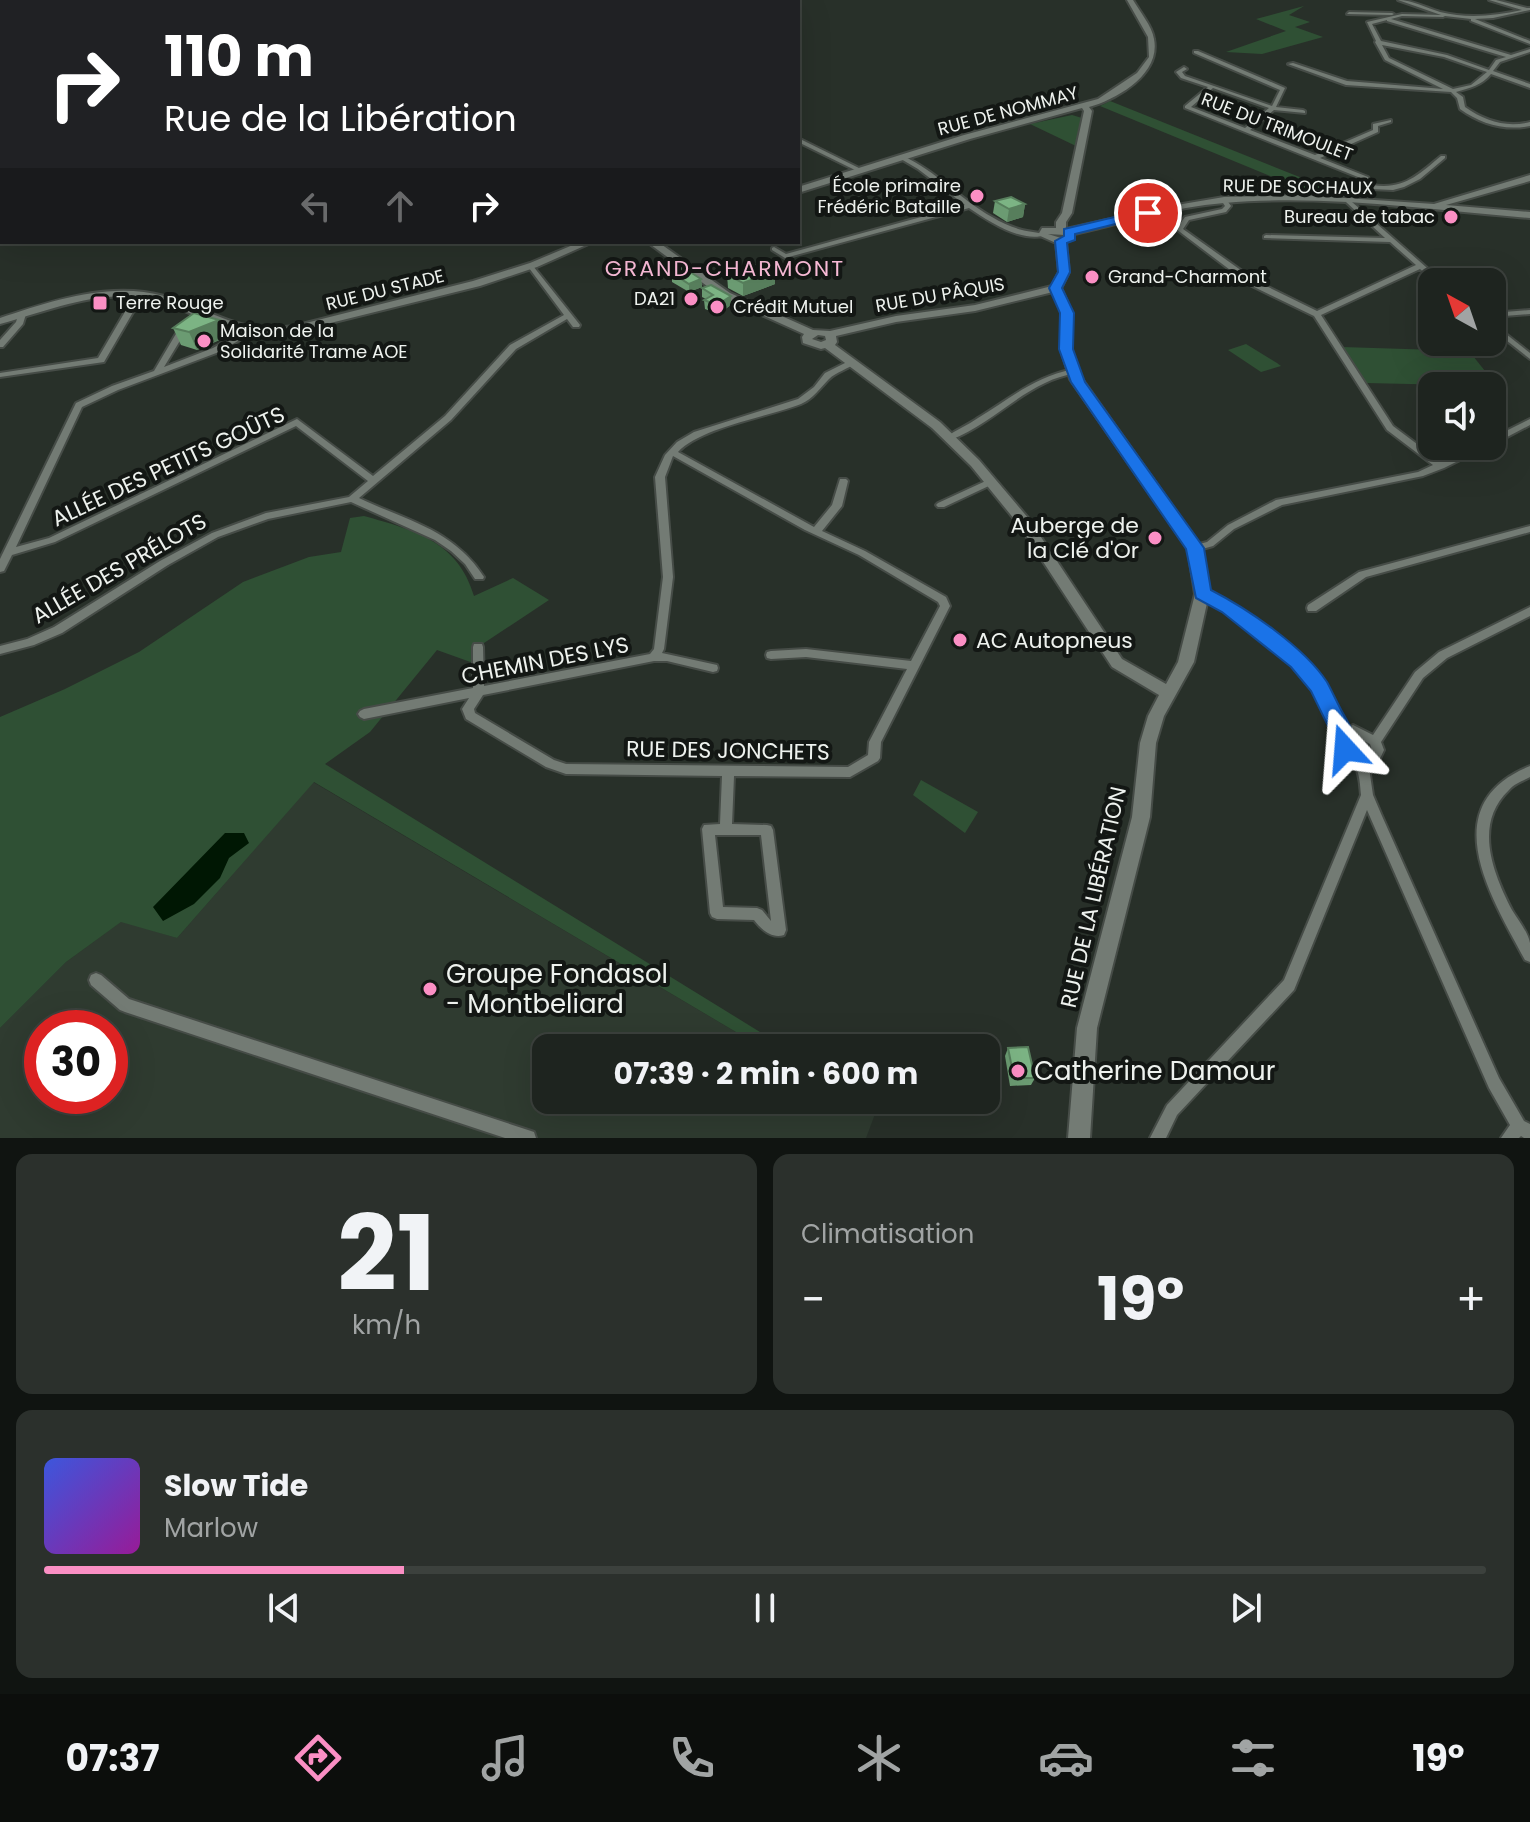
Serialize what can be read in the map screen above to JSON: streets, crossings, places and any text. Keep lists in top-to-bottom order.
{
  "streets": {
    "street": [
      "RUE DE NOMMAY",
      "RUE DU TRIMOULET",
      "RUE DE SOCHAUX",
      "RUE DU STADE",
      "RUE DU PÂQUIS",
      "ALLÉE DES PETITS GOÛTS",
      "ALLÉE DES PRÉLOTS",
      "CHEMIN DES LYS",
      "RUE DES JONCHETS",
      "RUE DE LA LIBÉRATION"
    ]
  },
  "crossings": [
    ["RUE DU TRIMOULET", "RUE DE SOCHAUX"],
    ["RUE DU PÂQUIS", "RUE DE LA LIBÉRATION"],
    ["CHEMIN DES LYS", "RUE DES JONCHETS"]
  ],
  "districts": ["GRAND-CHARMONT"],
  "places": {
    "other": [
      "École primaire Frédéric Bataille",
      "Bureau de tabac",
      "Grand-Charmont",
      "DA21",
      "Crédit Mutuel",
      "Maison de la Solidarité Trame AOE",
      "Auberge de la Clé d'Or",
      "AC Autopneus",
      "Groupe Fondasol - Montbeliard",
      "Catherine Damour"
    ],
    "transit": ["Terre Rouge"]
  },
  "north": "top left",
  "page": {
    "turn": ["110 m", "Rue de la Libération"],
    "limit": "30",
    "trip": "07:39 · 2 min · 600 m",
    "tile": [
      ["21", "km/h"],
      "Climatisation"
    ],
    "heat": ["−", "19°", "+"],
    "song": ["Slow Tide", "Marlow"],
    "tabs": ["07:37", "19°"]
  }
}
